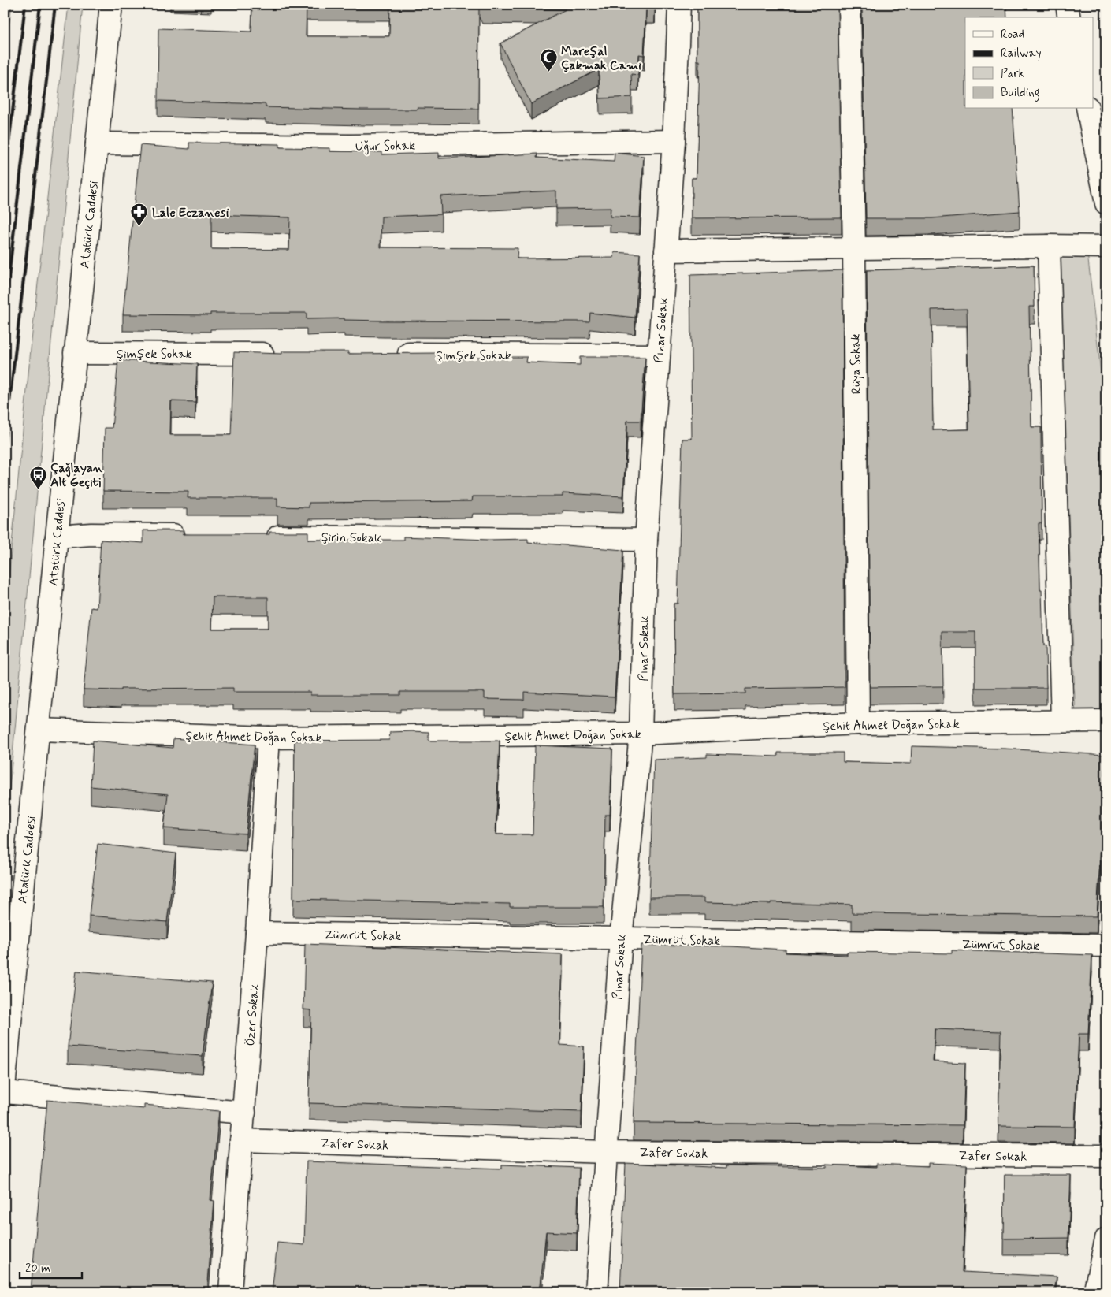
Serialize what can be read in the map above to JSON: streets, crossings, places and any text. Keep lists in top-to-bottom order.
{
  "streets": {
    "street": [
      "Uğur Sokak",
      "Atatürk Caddesi",
      "Pınar Sokak",
      "Şimşek Sokak",
      "Rüya Sokak",
      "Şirin Sokak",
      "Şehit Ahmet Doğan Sokak",
      "Zümrüt Sokak",
      "Özer Sokak",
      "Zafer Sokak"
    ]
  },
  "crossings": [
    ["Uğur Sokak", "Atatürk Caddesi"],
    ["Uğur Sokak", "Pınar Sokak"],
    ["Atatürk Caddesi", "Şimşek Sokak"],
    ["Atatürk Caddesi", "Şehit Ahmet Doğan Sokak"],
    ["Pınar Sokak", "Şimşek Sokak"],
    ["Pınar Sokak", "Şirin Sokak"],
    ["Pınar Sokak", "Şehit Ahmet Doğan Sokak"],
    ["Pınar Sokak", "Zümrüt Sokak"],
    ["Pınar Sokak", "Zafer Sokak"],
    ["Rüya Sokak", "Şehit Ahmet Doğan Sokak"],
    ["Şehit Ahmet Doğan Sokak", "Özer Sokak"],
    ["Zümrüt Sokak", "Özer Sokak"],
    ["Özer Sokak", "Zafer Sokak"]
  ],
  "places": {
    "mosque": ["Mareşal Çakmak Cami"],
    "pharmacy": ["Lale Eczanesi"],
    "bus stop": ["Çağlayan Alt Geçiti"]
  },
  "legend": [
    "Road",
    "Railway",
    "Park",
    "Building"
  ],
  "scale_bar": "20 m"
}
